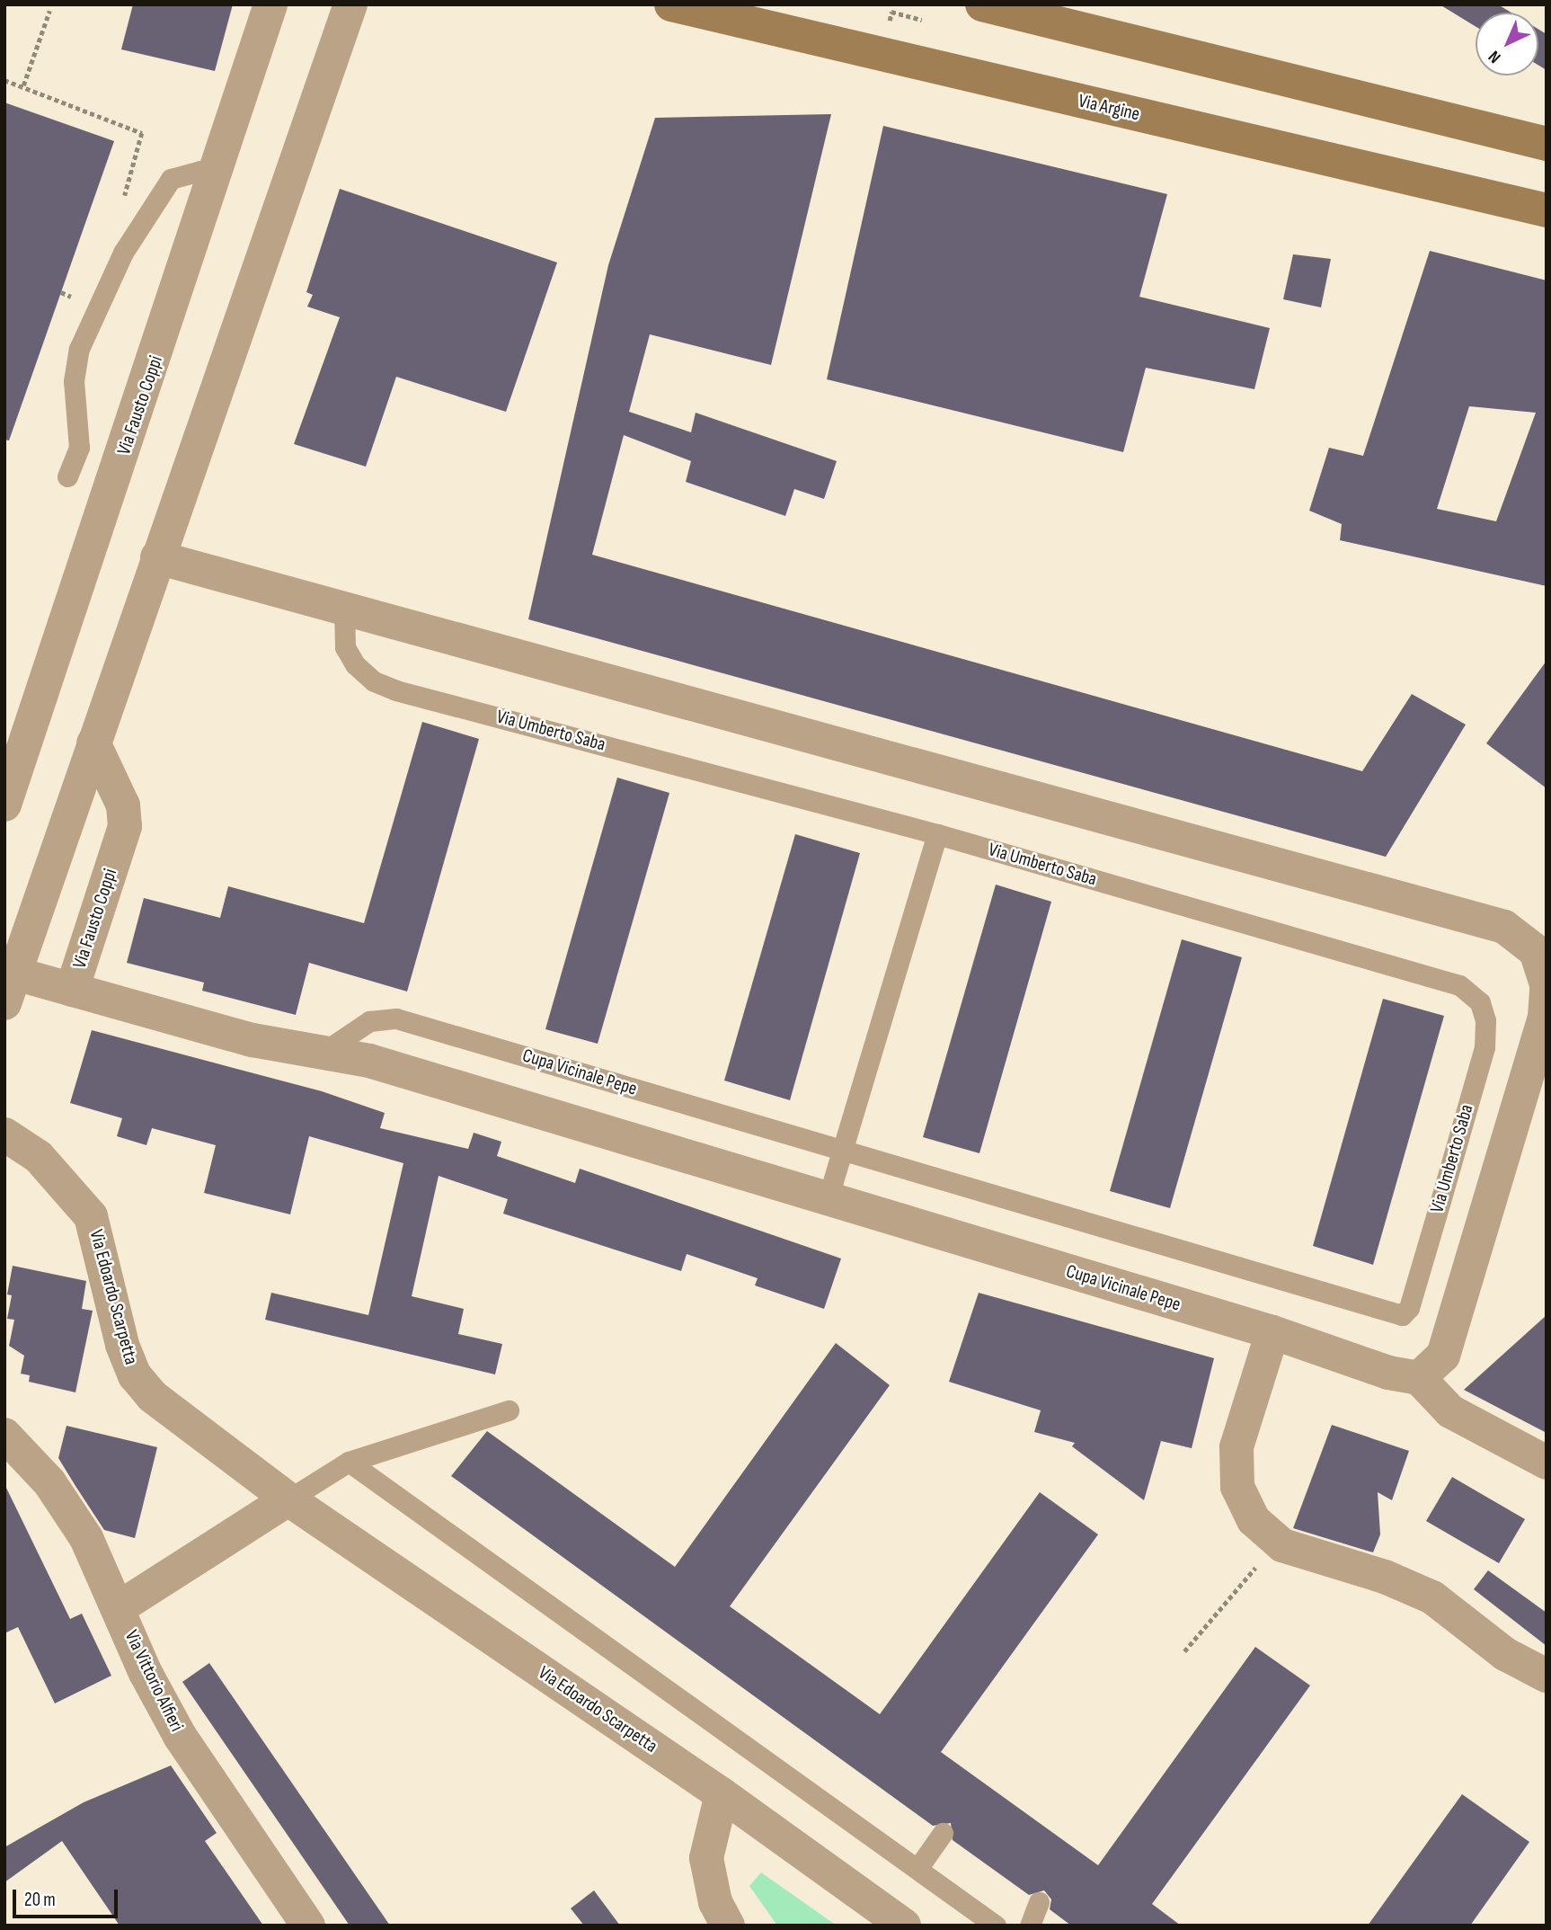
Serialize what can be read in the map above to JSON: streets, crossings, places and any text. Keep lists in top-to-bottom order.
{
  "streets": {
    "street": [
      "Via Argine",
      "Via Fausto Coppi",
      "Cupa Vicinale Pepe",
      "Via Edoardo Scarpetta",
      "Via Vittorio Alfieri"
    ],
    "lane": ["Via Umberto Saba"]
  },
  "crossings": [
    ["Via Fausto Coppi", "Cupa Vicinale Pepe"],
    ["Via Umberto Saba", "Cupa Vicinale Pepe"]
  ],
  "scale_bar": "20 m",
  "north": "bottom left"
}
